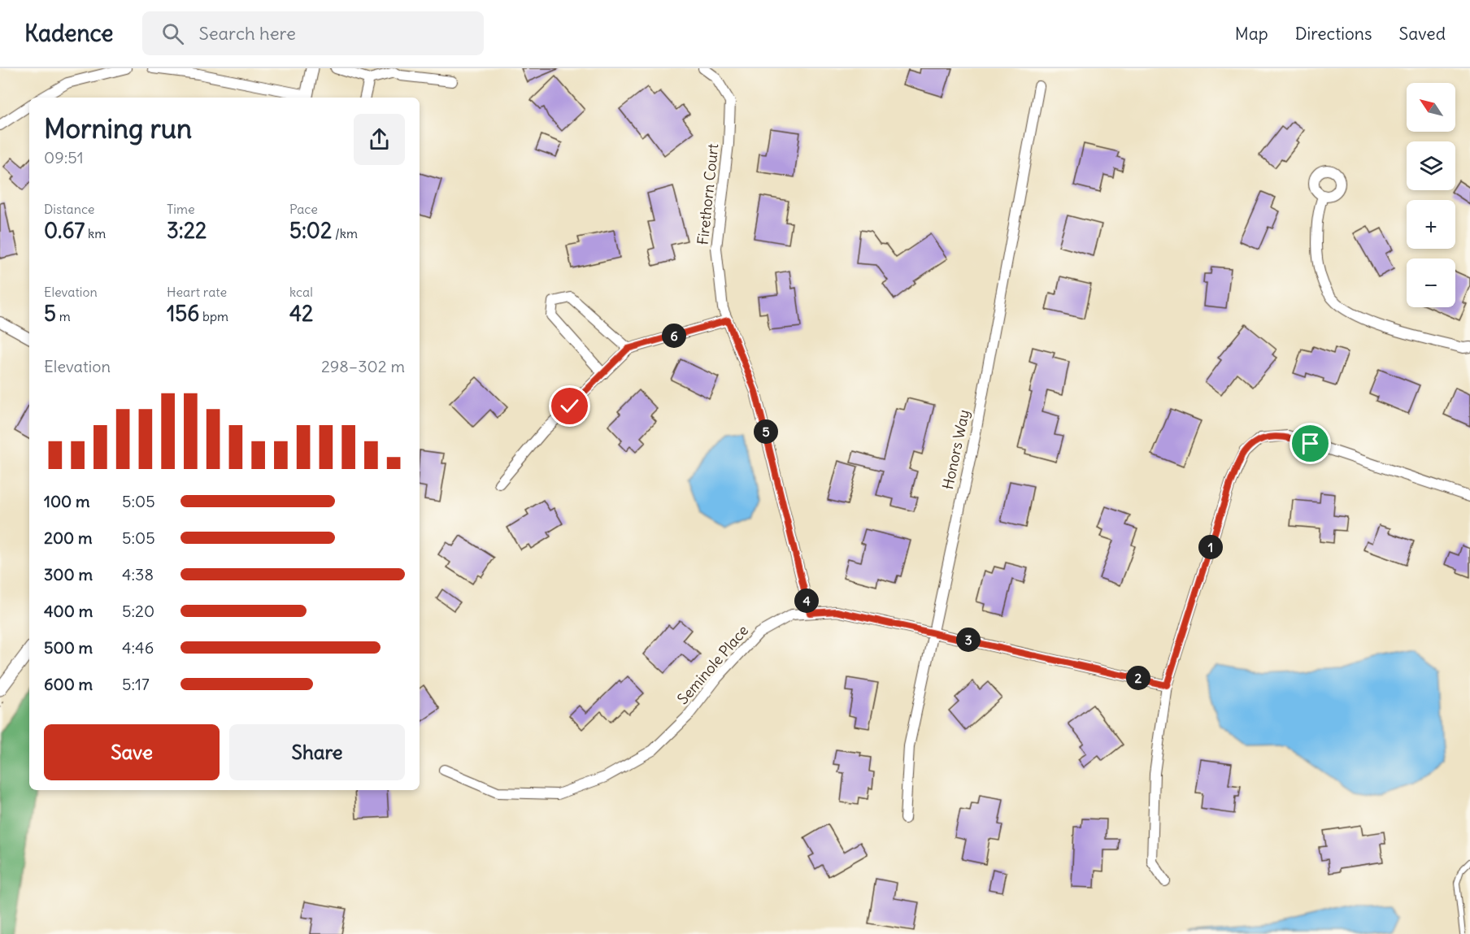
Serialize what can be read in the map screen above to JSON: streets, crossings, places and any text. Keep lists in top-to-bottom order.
{
  "streets": {
    "street": ["Firethorn Court", "Honors Way", "Seminole Place"]
  },
  "crossings": [
    ["Firethorn Court", "Seminole Place"],
    ["Honors Way", "Seminole Place"]
  ],
  "north": "top left",
  "page": {
    "header": "Kadence",
    "search": "Search here",
    "nav": ["Map", "Directions", "Saved"],
    "map_buttons": ["+", "−"],
    "heading": ["Morning run", "09:51"],
    "stats": [
      ["Distance", "0.67 km"],
      ["Time", "3:22"],
      ["Pace", "5:02 /km"],
      ["Elevation", "5 m"],
      ["Heart rate", "156 bpm"],
      ["kcal", "42"]
    ],
    "pins": [
      "6",
      "5",
      "1",
      "4",
      "3",
      "2"
    ],
    "chart": ["Elevation", "298–302 m"],
    "list": [
      {
        "name": "100 m",
        "note": "5:05"
      },
      {
        "name": "200 m",
        "note": "5:05"
      },
      {
        "name": "300 m",
        "note": "4:38"
      },
      {
        "name": "400 m",
        "note": "5:20"
      },
      {
        "name": "500 m",
        "note": "4:46"
      },
      {
        "name": "600 m",
        "note": "5:17"
      }
    ],
    "buttons": ["Save", "Share"]
  }
}
